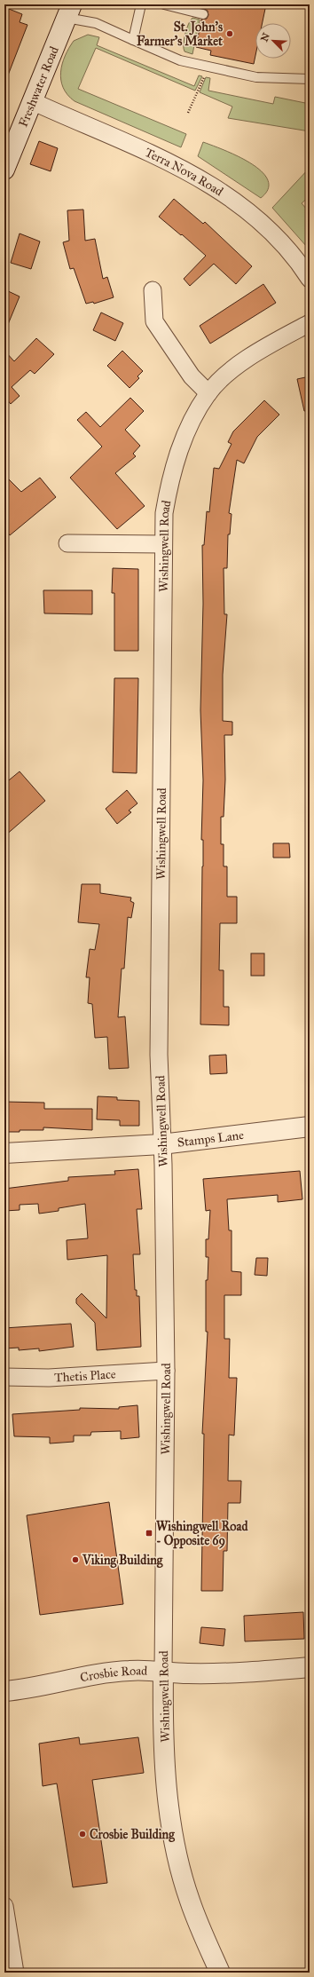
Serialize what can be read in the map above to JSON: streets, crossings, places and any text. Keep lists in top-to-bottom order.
{
  "streets": {
    "street": [
      "Freshwater Road",
      "Terra Nova Road",
      "Wishingwell Road",
      "Stamps Lane",
      "Thetis Place",
      "Crosbie Road"
    ]
  },
  "crossings": [
    ["Freshwater Road", "Terra Nova Road"],
    ["Wishingwell Road", "Stamps Lane"],
    ["Wishingwell Road", "Thetis Place"],
    ["Wishingwell Road", "Crosbie Road"]
  ],
  "places": {
    "other": ["St. John's Farmer's Market", "Viking Building", "Crosbie Building"],
    "transit": ["Wishingwell Road - Opposite 69"]
  },
  "north": "top left"
}
